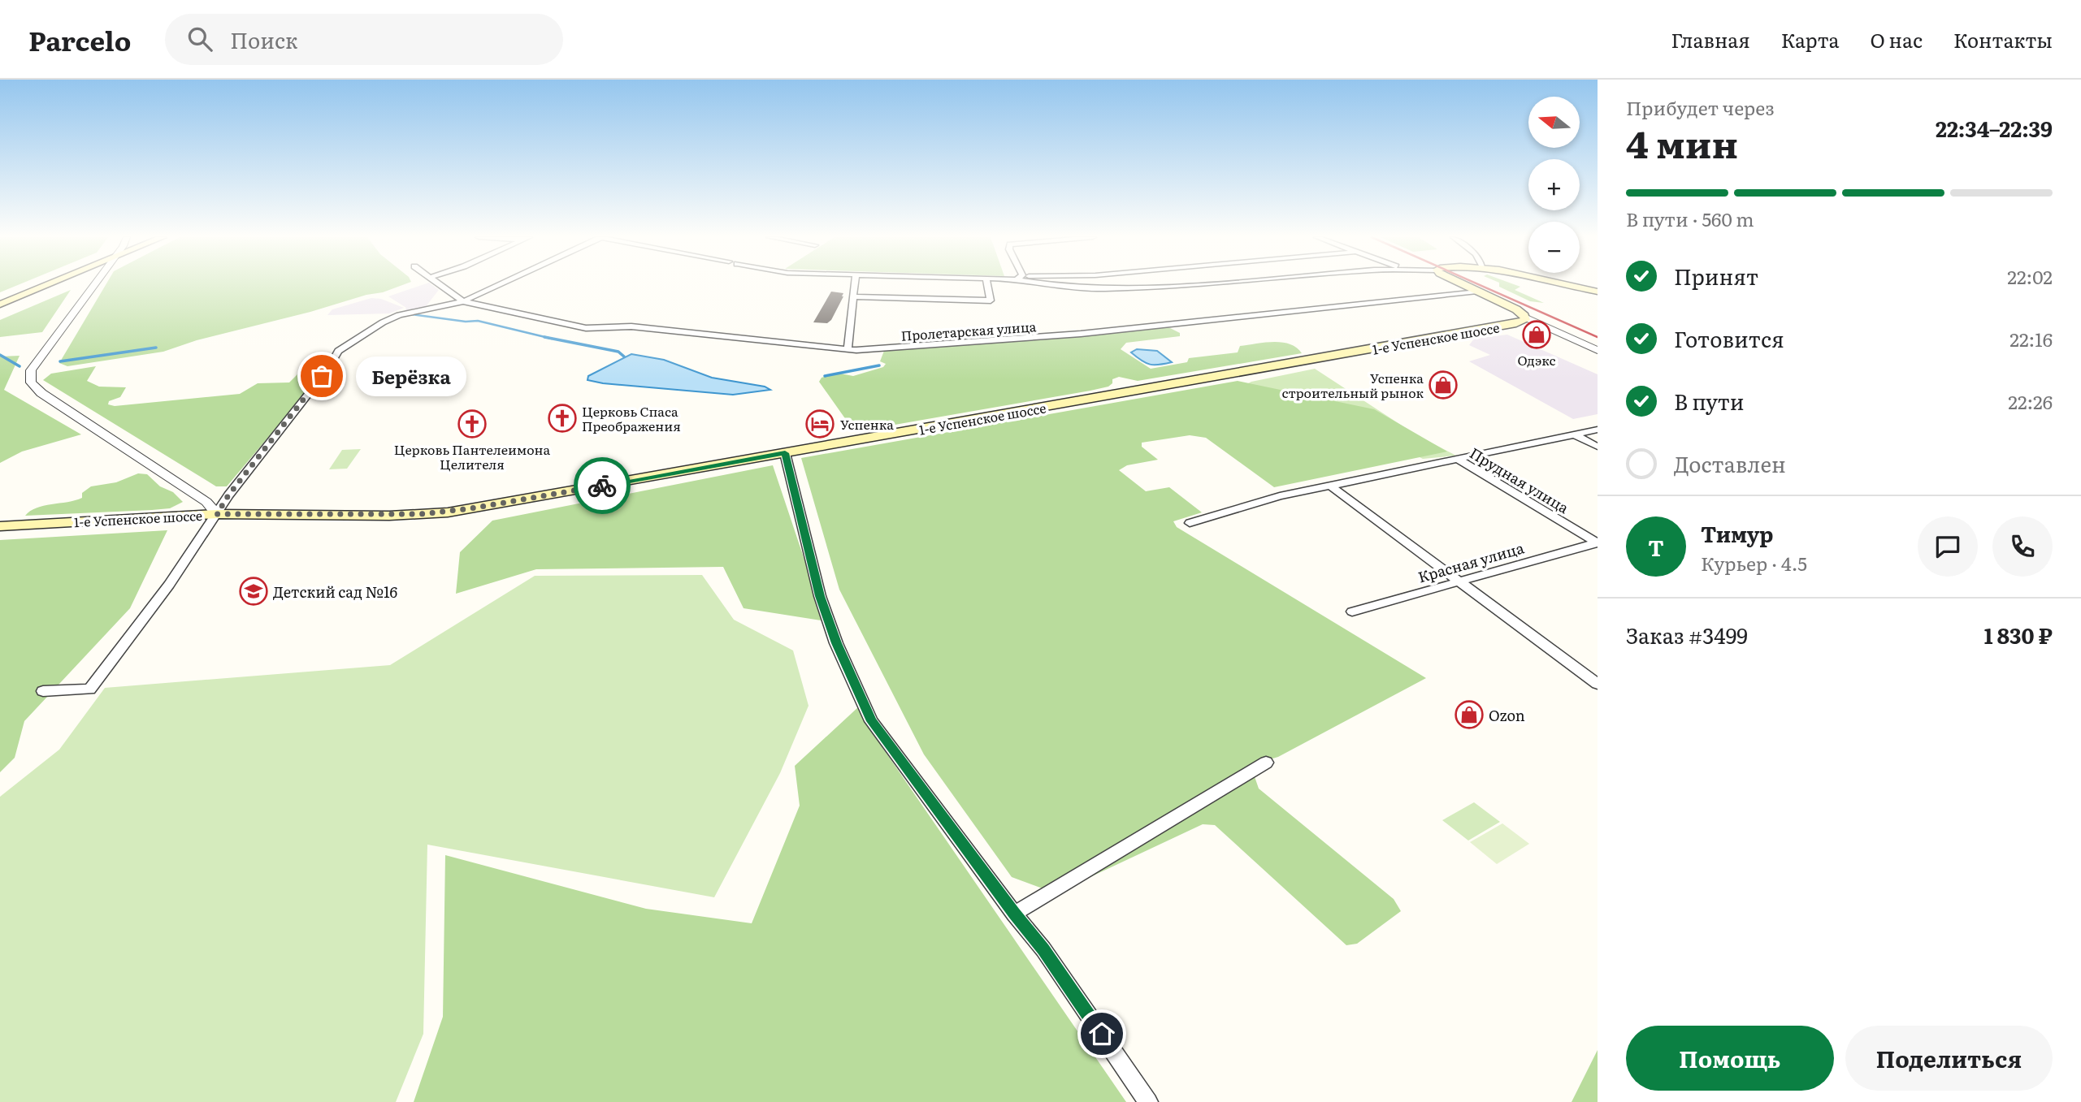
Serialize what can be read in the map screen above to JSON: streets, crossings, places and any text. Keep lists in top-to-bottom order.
{
  "streets": {
    "main road": ["1-е Успенское шоссе"],
    "street": ["Пролетарская улица", "Прудная улица", "Красная улица"]
  },
  "crossings": [
    ["Пролетарская улица", "1-е Успенское шоссе"],
    ["Прудная улица", "Красная улица"]
  ],
  "places": {
    "shop": ["Одэкс", "Успенка строительный рынок", "Ozon"],
    "other": ["Берёзка"],
    "church": ["Церковь Спаса Преображения", "Церковь Пантелеимона Целителя"],
    "hotel": ["Успенка"],
    "school or university": ["Детский сад №16"]
  },
  "north": "left",
  "page": {
    "header": "Parcelo",
    "search": "Поиск",
    "nav": [
      "Главная",
      "Карта",
      "О нас",
      "Контакты"
    ],
    "heading": ["4 мин", "Прибудет через", "22:34–22:39"],
    "panel": [
      "Тимур",
      "Курьер · 4.5",
      "Заказ #3499",
      "1 830 ₽"
    ],
    "map_buttons": ["+", "−"],
    "bar": "В пути · 560 m",
    "list": [
      ["Принят", "22:02"],
      ["Готовится", "22:16"],
      ["В пути", "22:26"],
      "Доставлен"
    ],
    "bubble": "Берёзка",
    "round": "Т",
    "buttons": ["Помощь", "Поделиться"]
  }
}
